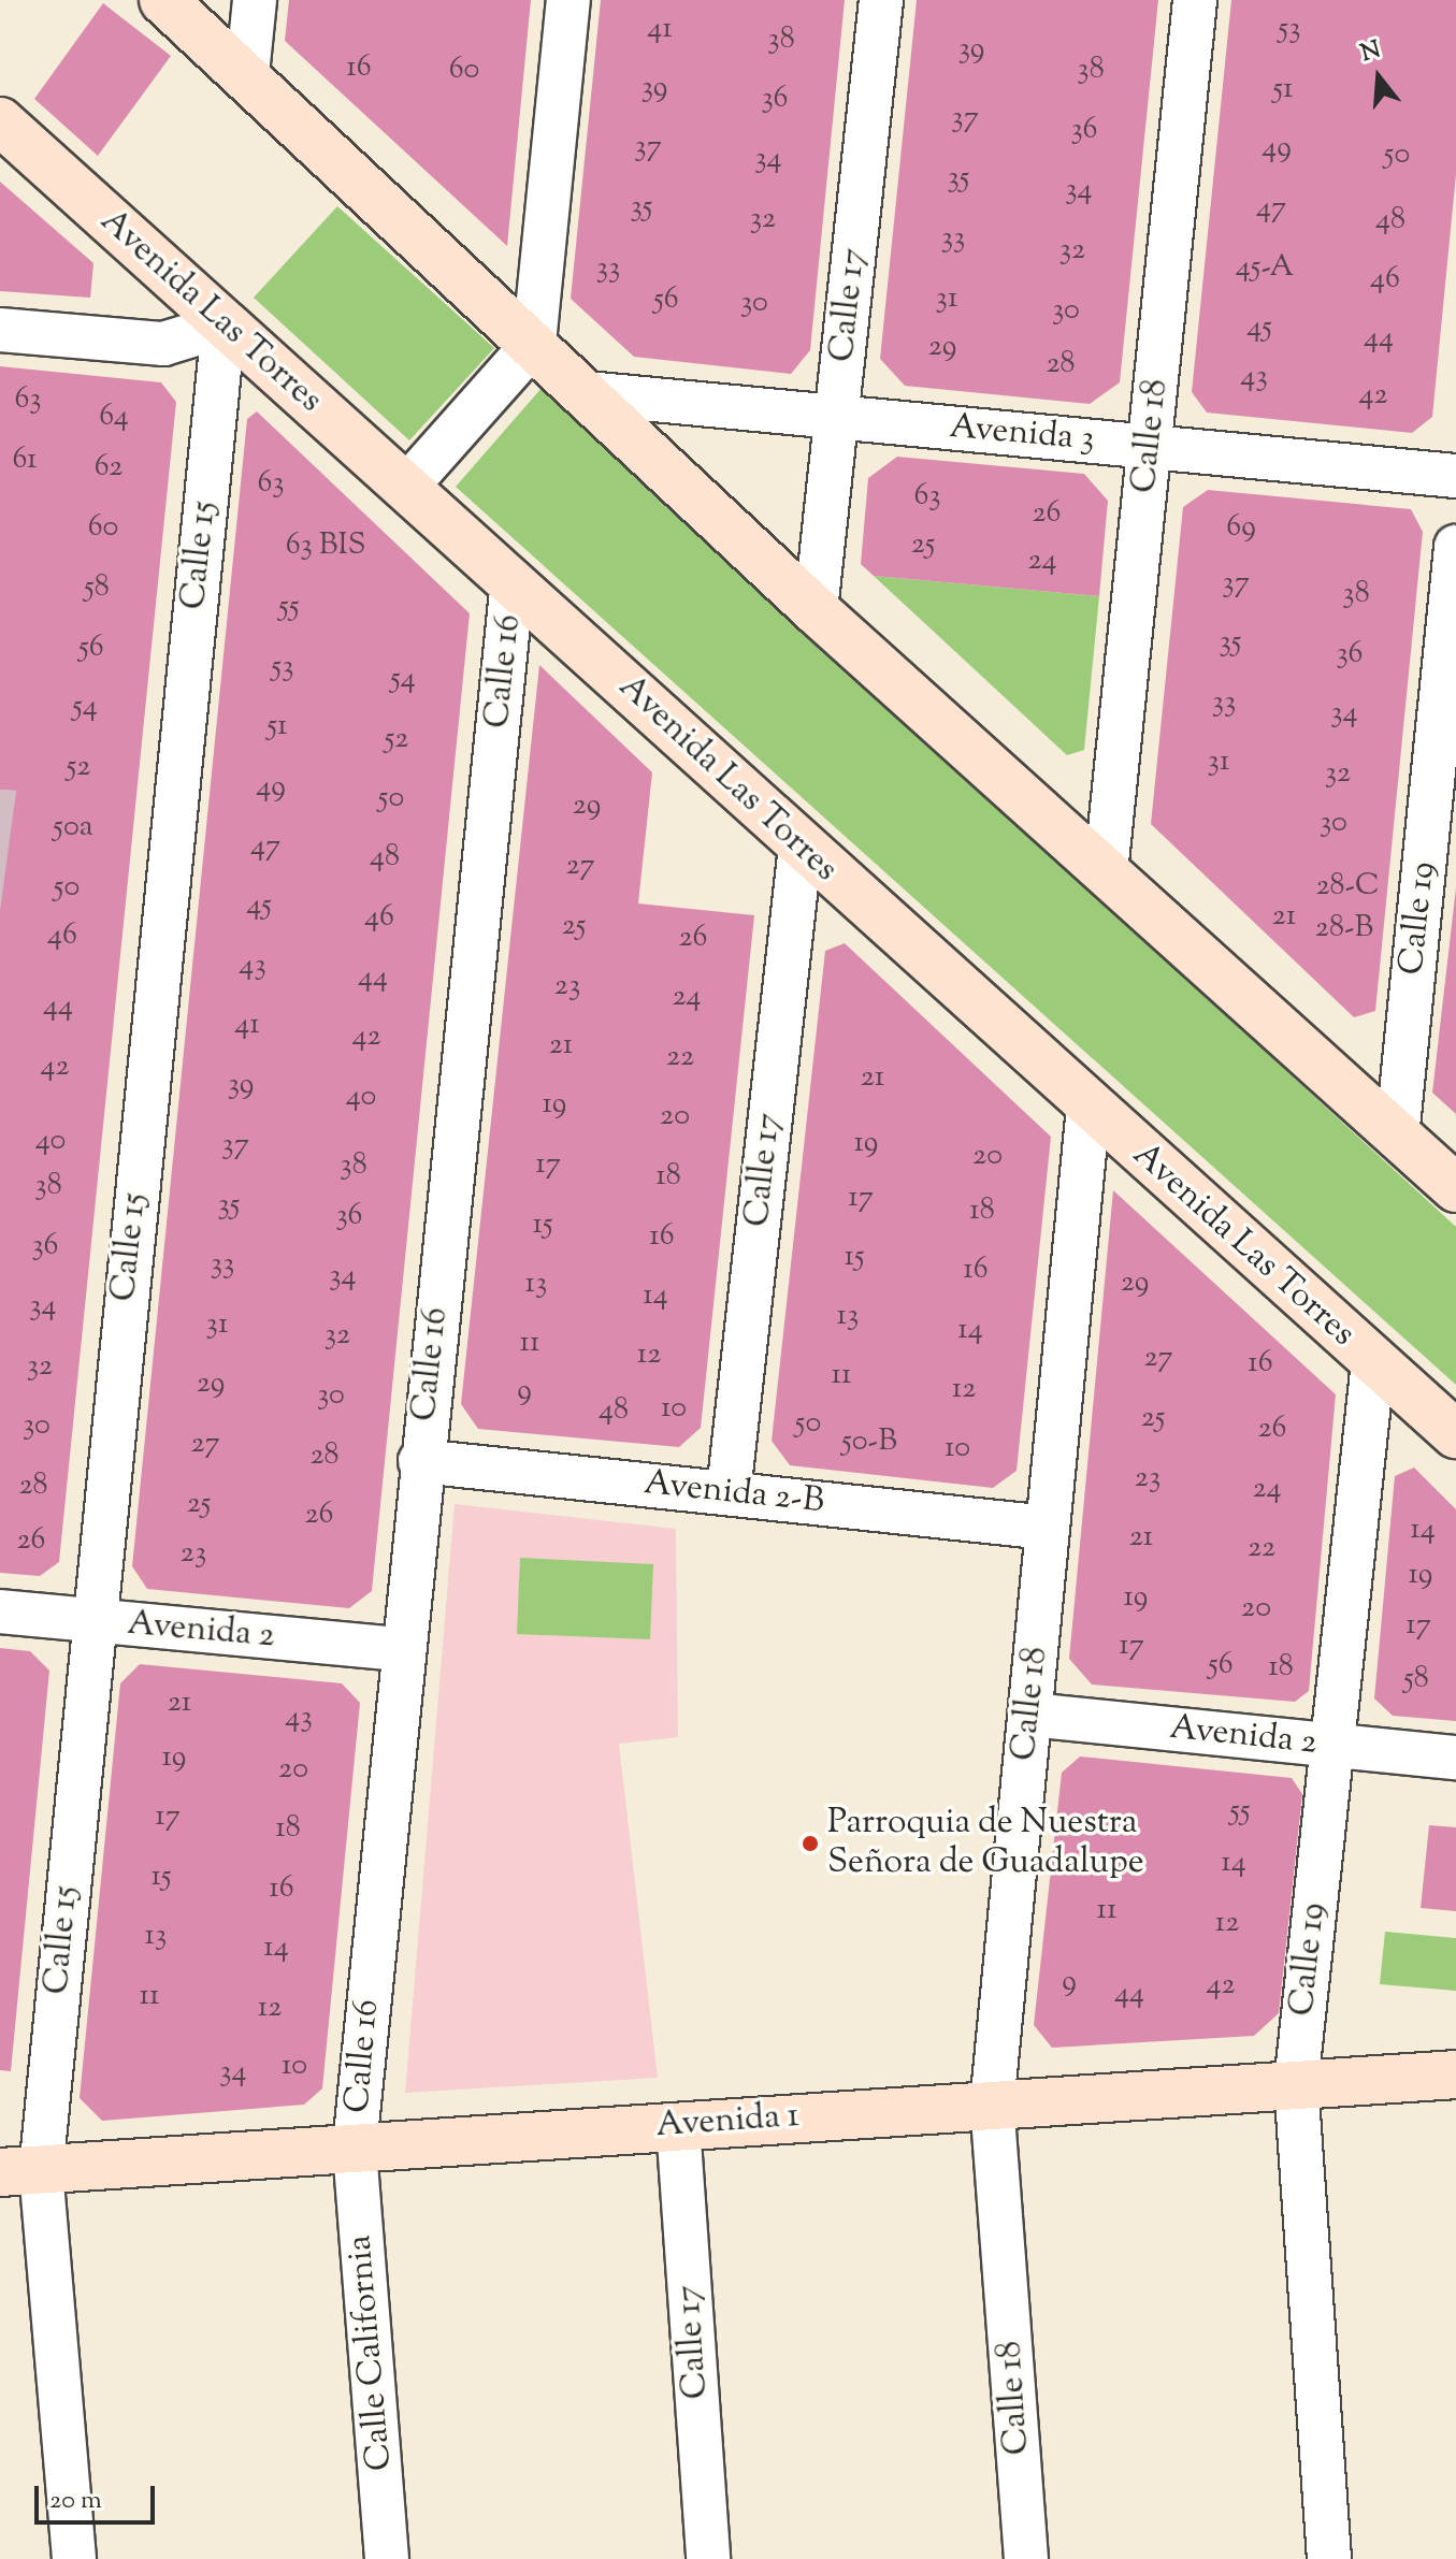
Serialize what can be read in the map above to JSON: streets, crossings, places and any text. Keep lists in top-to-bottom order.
{
  "streets": {
    "street": [
      "Calle 17",
      "Avenida Las Torres",
      "Avenida 3",
      "Calle 18",
      "Calle 15",
      "Calle 16",
      "Calle 19",
      "Avenida 2-B",
      "Avenida 2",
      "Avenida 1",
      "Calle California"
    ]
  },
  "crossings": [
    ["Calle 17", "Avenida Las Torres"],
    ["Calle 17", "Avenida 3"],
    ["Calle 17", "Avenida 2-B"],
    ["Calle 17", "Avenida 1"],
    ["Avenida Las Torres", "Calle 18"],
    ["Avenida Las Torres", "Calle 15"],
    ["Avenida Las Torres", "Calle 16"],
    ["Avenida Las Torres", "Calle 19"],
    ["Avenida 3", "Calle 18"],
    ["Calle 18", "Avenida 2-B"],
    ["Calle 18", "Avenida 2"],
    ["Calle 18", "Avenida 1"],
    ["Calle 15", "Avenida 2"],
    ["Calle 15", "Avenida 1"],
    ["Calle 16", "Avenida 2-B"],
    ["Calle 16", "Avenida 2"],
    ["Calle 16", "Avenida 1"],
    ["Calle 16", "Calle California"],
    ["Calle 19", "Avenida 2"],
    ["Calle 19", "Avenida 1"],
    ["Avenida 1", "Calle California"]
  ],
  "places": ["Parroquia de Nuestra Señora de Guadalupe"],
  "house_numbers": [
    "41",
    "53",
    "38",
    "39",
    "16",
    "60",
    "38",
    "39",
    "51",
    "36",
    "37",
    "36",
    "37",
    "49",
    "50",
    "34",
    "35",
    "34",
    "35",
    "47",
    "32",
    "48",
    "33",
    "32",
    "45-A",
    "33",
    "46",
    "31",
    "56",
    "30",
    "30",
    "45",
    "44",
    "29",
    "28",
    "43",
    "42",
    "63",
    "64",
    "61",
    "62",
    "63",
    "63",
    "26",
    "60",
    "69",
    "25",
    "63 BIS",
    "24",
    "37",
    "58",
    "38",
    "55",
    "35",
    "56",
    "36",
    "53",
    "54",
    "33",
    "54",
    "34",
    "51",
    "52",
    "31",
    "52",
    "32",
    "49",
    "50",
    "29",
    "30",
    "50a",
    "47",
    "48",
    "27",
    "28-C",
    "50",
    "45",
    "21",
    "46",
    "25",
    "28-B",
    "46",
    "26",
    "43",
    "44",
    "23",
    "24",
    "44",
    "41",
    "42",
    "21",
    "22",
    "42",
    "21",
    "39",
    "40",
    "19",
    "20",
    "40",
    "19",
    "37",
    "20",
    "17",
    "38",
    "18",
    "38",
    "17",
    "35",
    "18",
    "36",
    "15",
    "16",
    "36",
    "15",
    "33",
    "16",
    "34",
    "29",
    "13",
    "14",
    "34",
    "13",
    "31",
    "14",
    "32",
    "11",
    "12",
    "27",
    "16",
    "32",
    "11",
    "29",
    "12",
    "9",
    "30",
    "10",
    "48",
    "25",
    "50",
    "30",
    "26",
    "50-B",
    "27",
    "10",
    "28",
    "23",
    "28",
    "24",
    "25",
    "26",
    "14",
    "21",
    "26",
    "22",
    "23",
    "19",
    "19",
    "20",
    "17",
    "17",
    "56",
    "18",
    "58",
    "21",
    "43",
    "19",
    "20",
    "55",
    "17",
    "18",
    "14",
    "15",
    "16",
    "11",
    "12",
    "13",
    "14",
    "9",
    "42",
    "44",
    "11",
    "12",
    "10",
    "34"
  ],
  "scale_bar": "20 m",
  "north": "top"
}
